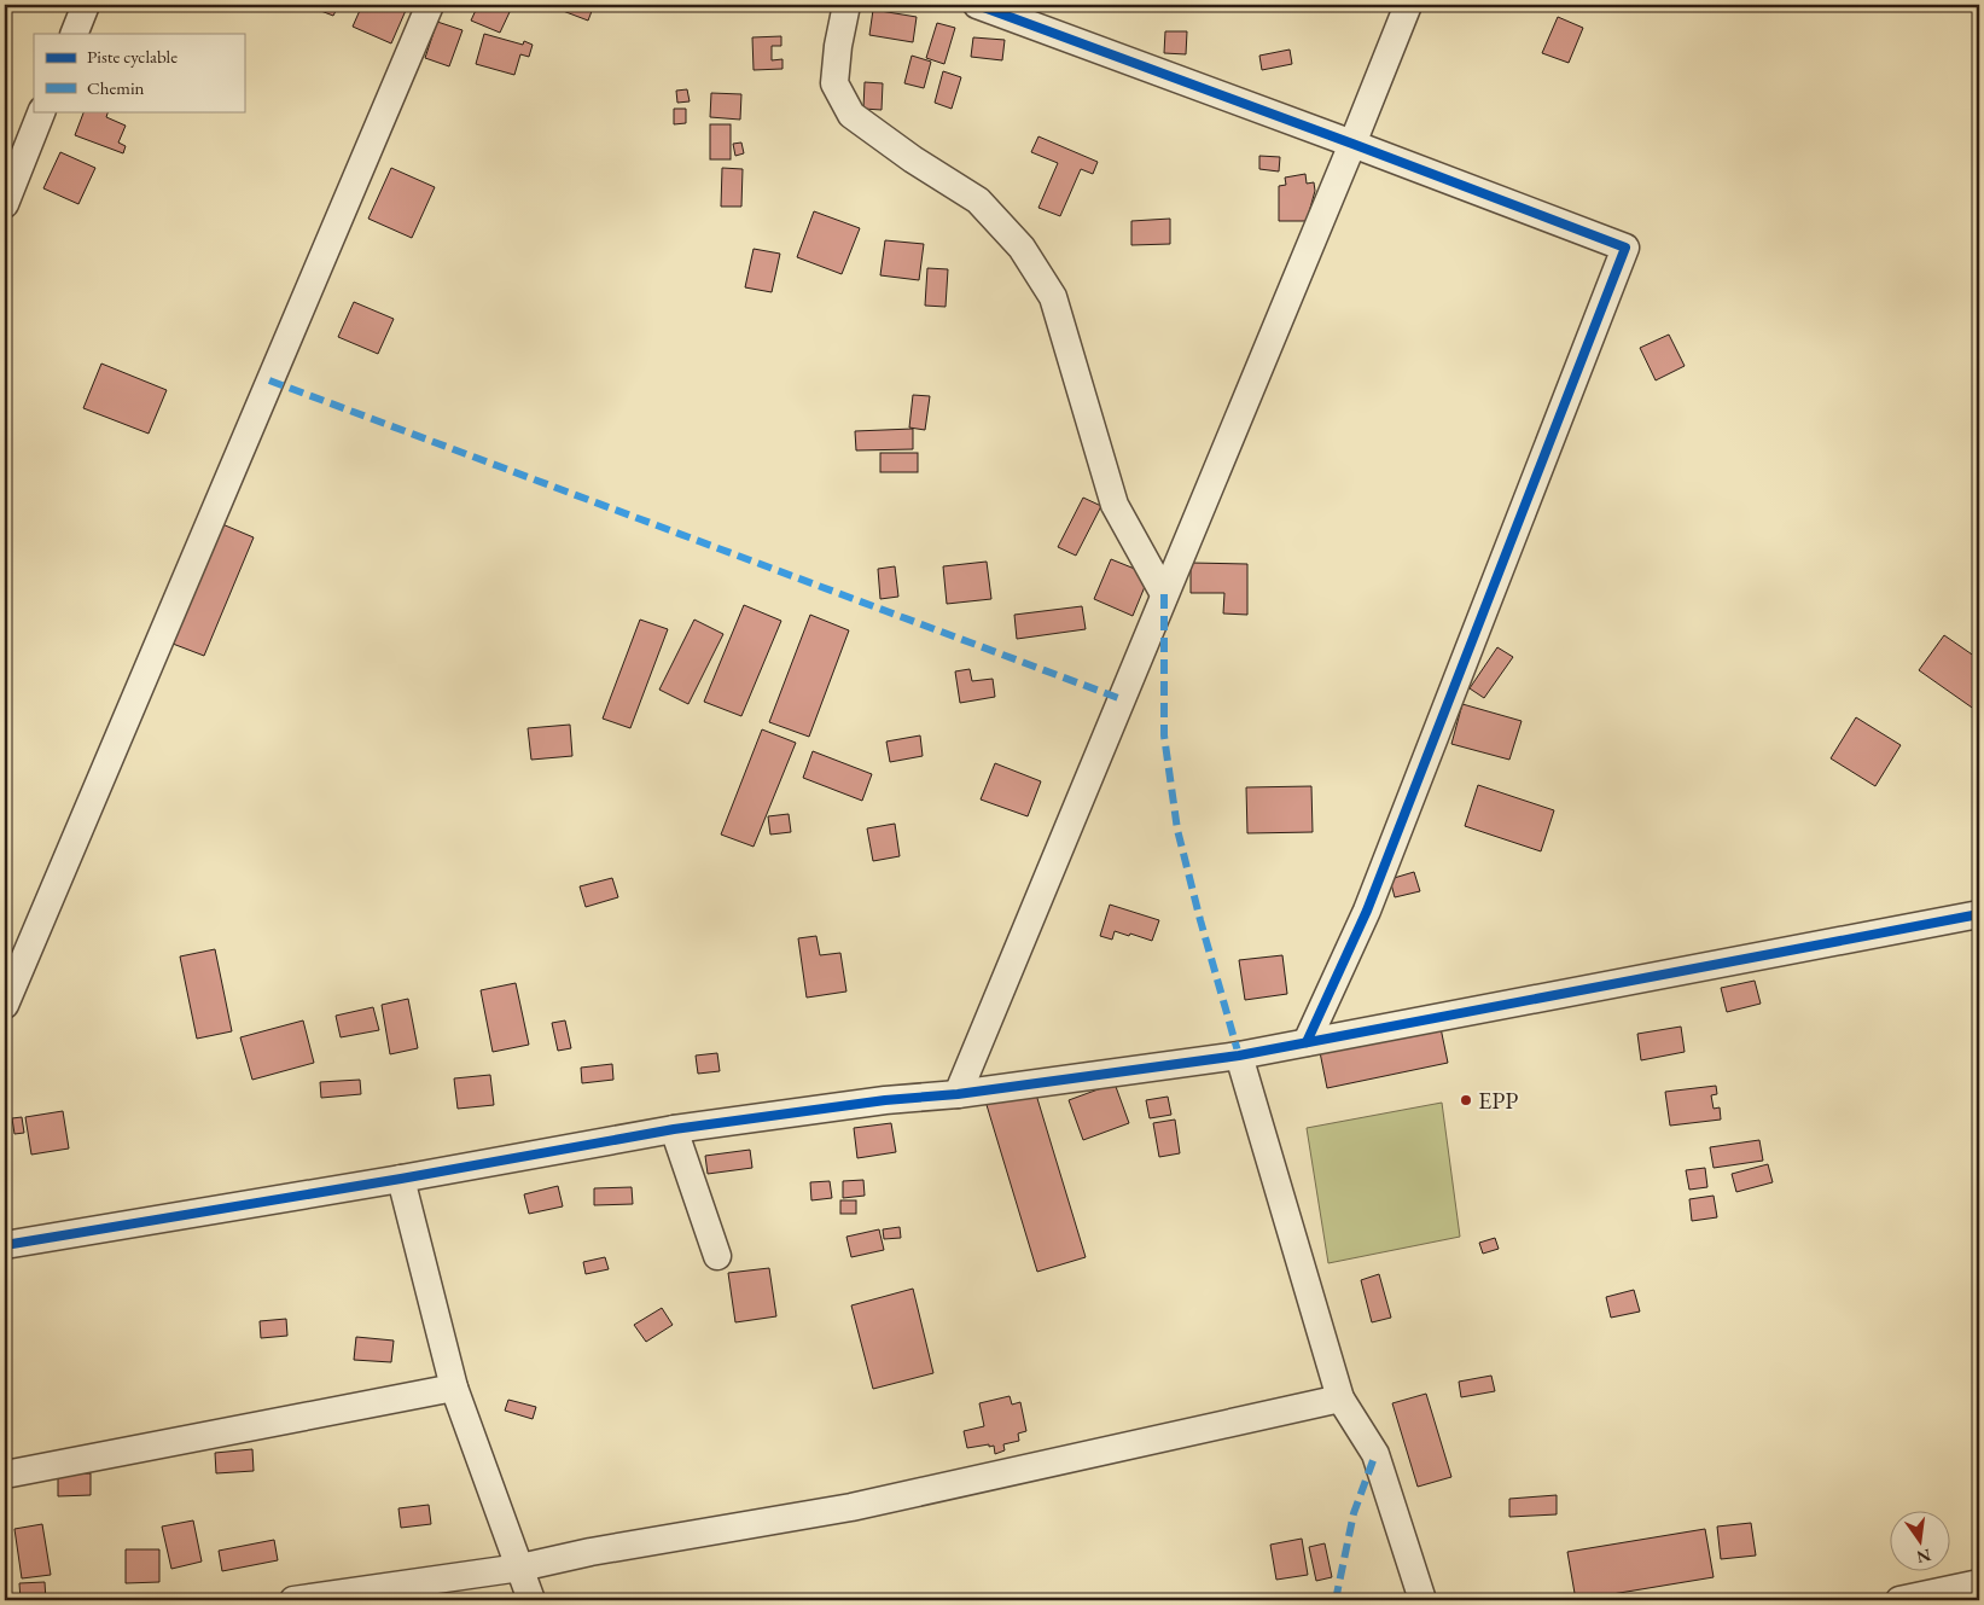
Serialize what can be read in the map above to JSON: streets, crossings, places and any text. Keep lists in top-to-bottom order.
{
  "places": ["EPP"],
  "legend": ["Piste cyclable", "Chemin"],
  "north": "bottom"
}
